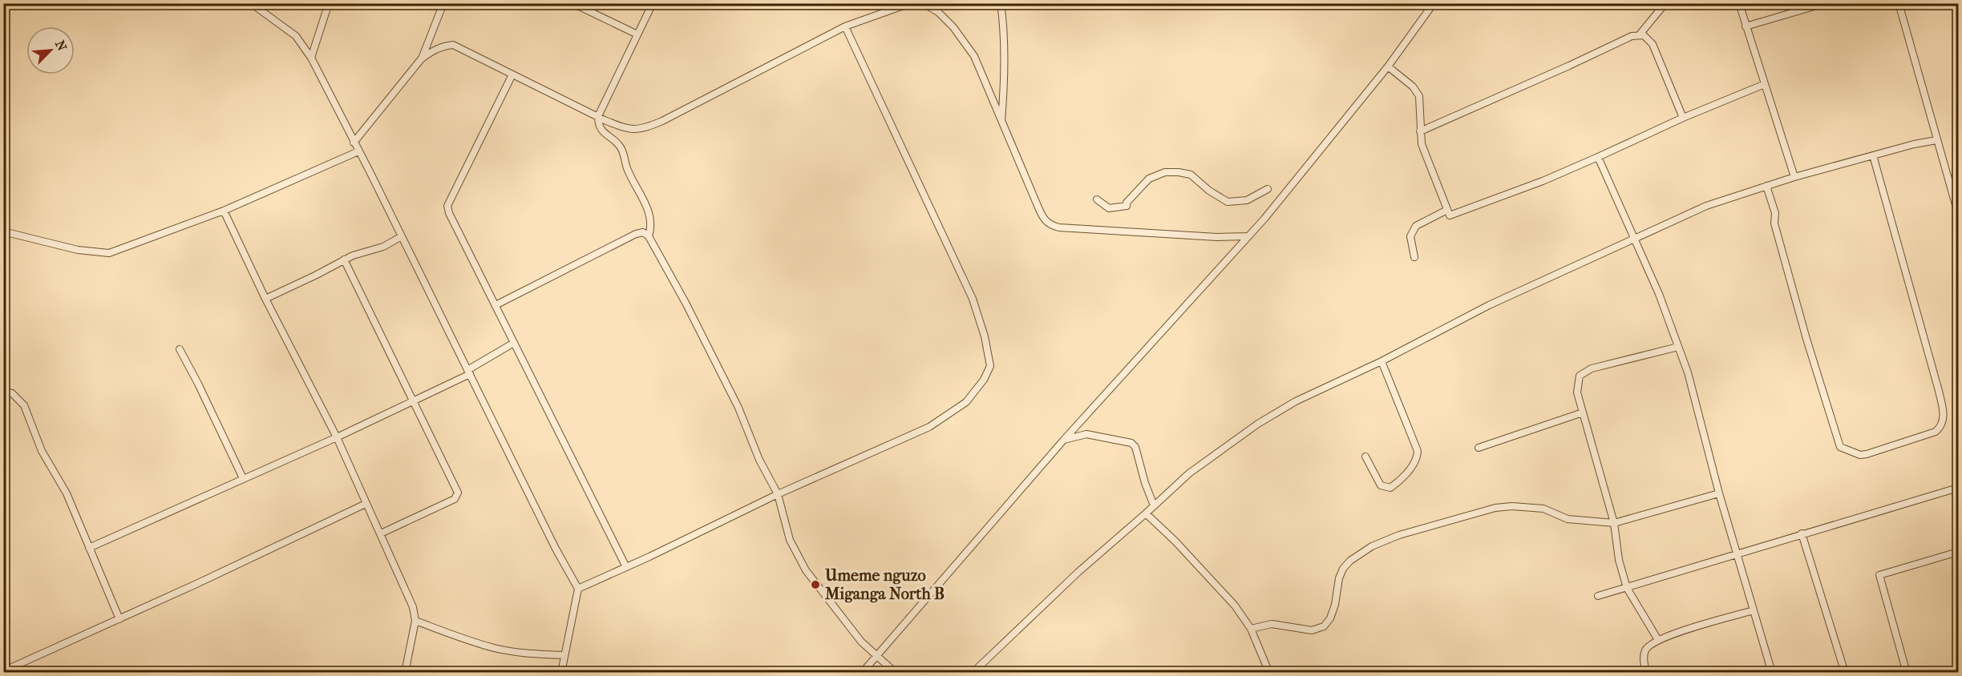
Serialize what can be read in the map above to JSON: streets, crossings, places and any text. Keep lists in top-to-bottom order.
{
  "places": ["Umeme nguzo Miganga North B"],
  "north": "top right"
}
